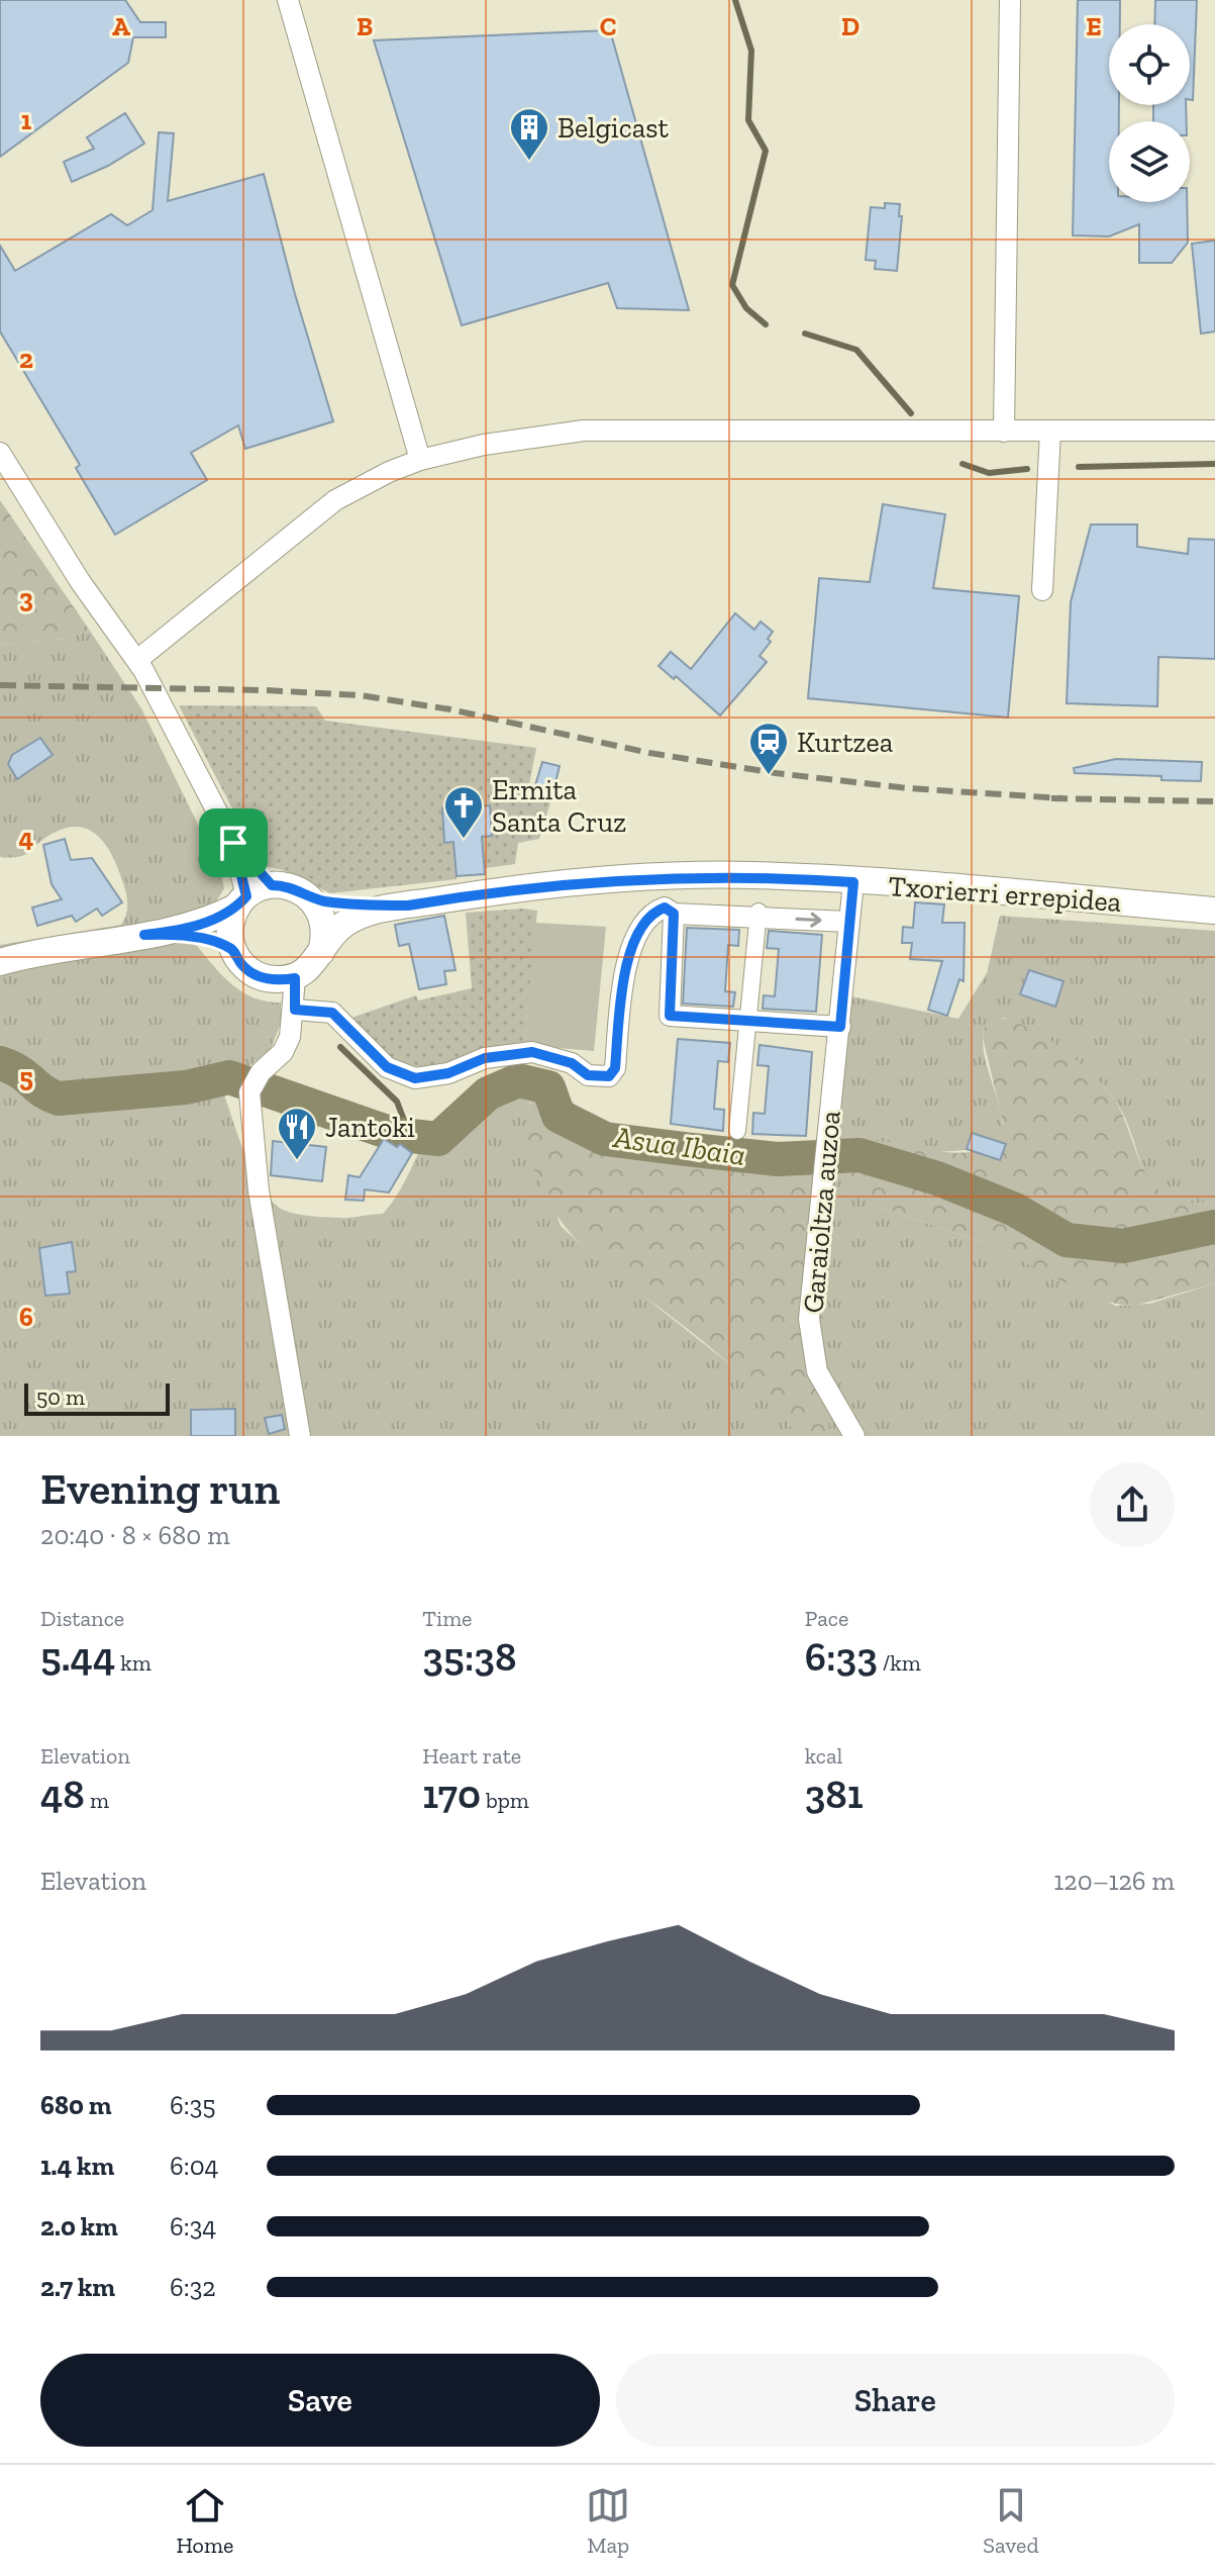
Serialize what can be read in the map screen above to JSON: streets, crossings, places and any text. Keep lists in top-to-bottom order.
{
  "streets": {
    "street": ["Txorierri errepidea", "Garaioltza auzoa"]
  },
  "crossings": [
    ["Txorierri errepidea", "Garaioltza auzoa"]
  ],
  "water": ["Asua Ibaia"],
  "places": {
    "building": ["Belgicast"],
    "station": ["Kurtzea"],
    "church": ["Ermita Santa Cruz"],
    "restaurant": ["Jantoki"]
  },
  "scale_bar": "50 m",
  "page": {
    "scale": "50 m",
    "heading": ["Evening run", "20:40 · 8 × 680 m"],
    "stats": [
      ["Distance", "5.44 km"],
      ["Time", "35:38"],
      ["Pace", "6:33 /km"],
      ["Elevation", "48 m"],
      ["Heart rate", "170 bpm"],
      ["kcal", "381"]
    ],
    "chart": ["Elevation", "120–126 m"],
    "list": [
      {
        "name": "680 m",
        "note": "6:35"
      },
      {
        "name": "1.4 km",
        "note": "6:04"
      },
      {
        "name": "2.0 km",
        "note": "6:34"
      },
      {
        "name": "2.7 km",
        "note": "6:32"
      }
    ],
    "buttons": ["Save", "Share"],
    "tabs": ["Home", "Map", "Saved"]
  },
  "grid": {
    "columns": [
      "A",
      "B",
      "C",
      "D",
      "E"
    ],
    "rows": [
      "1",
      "2",
      "3",
      "4",
      "5",
      "6"
    ]
  }
}
